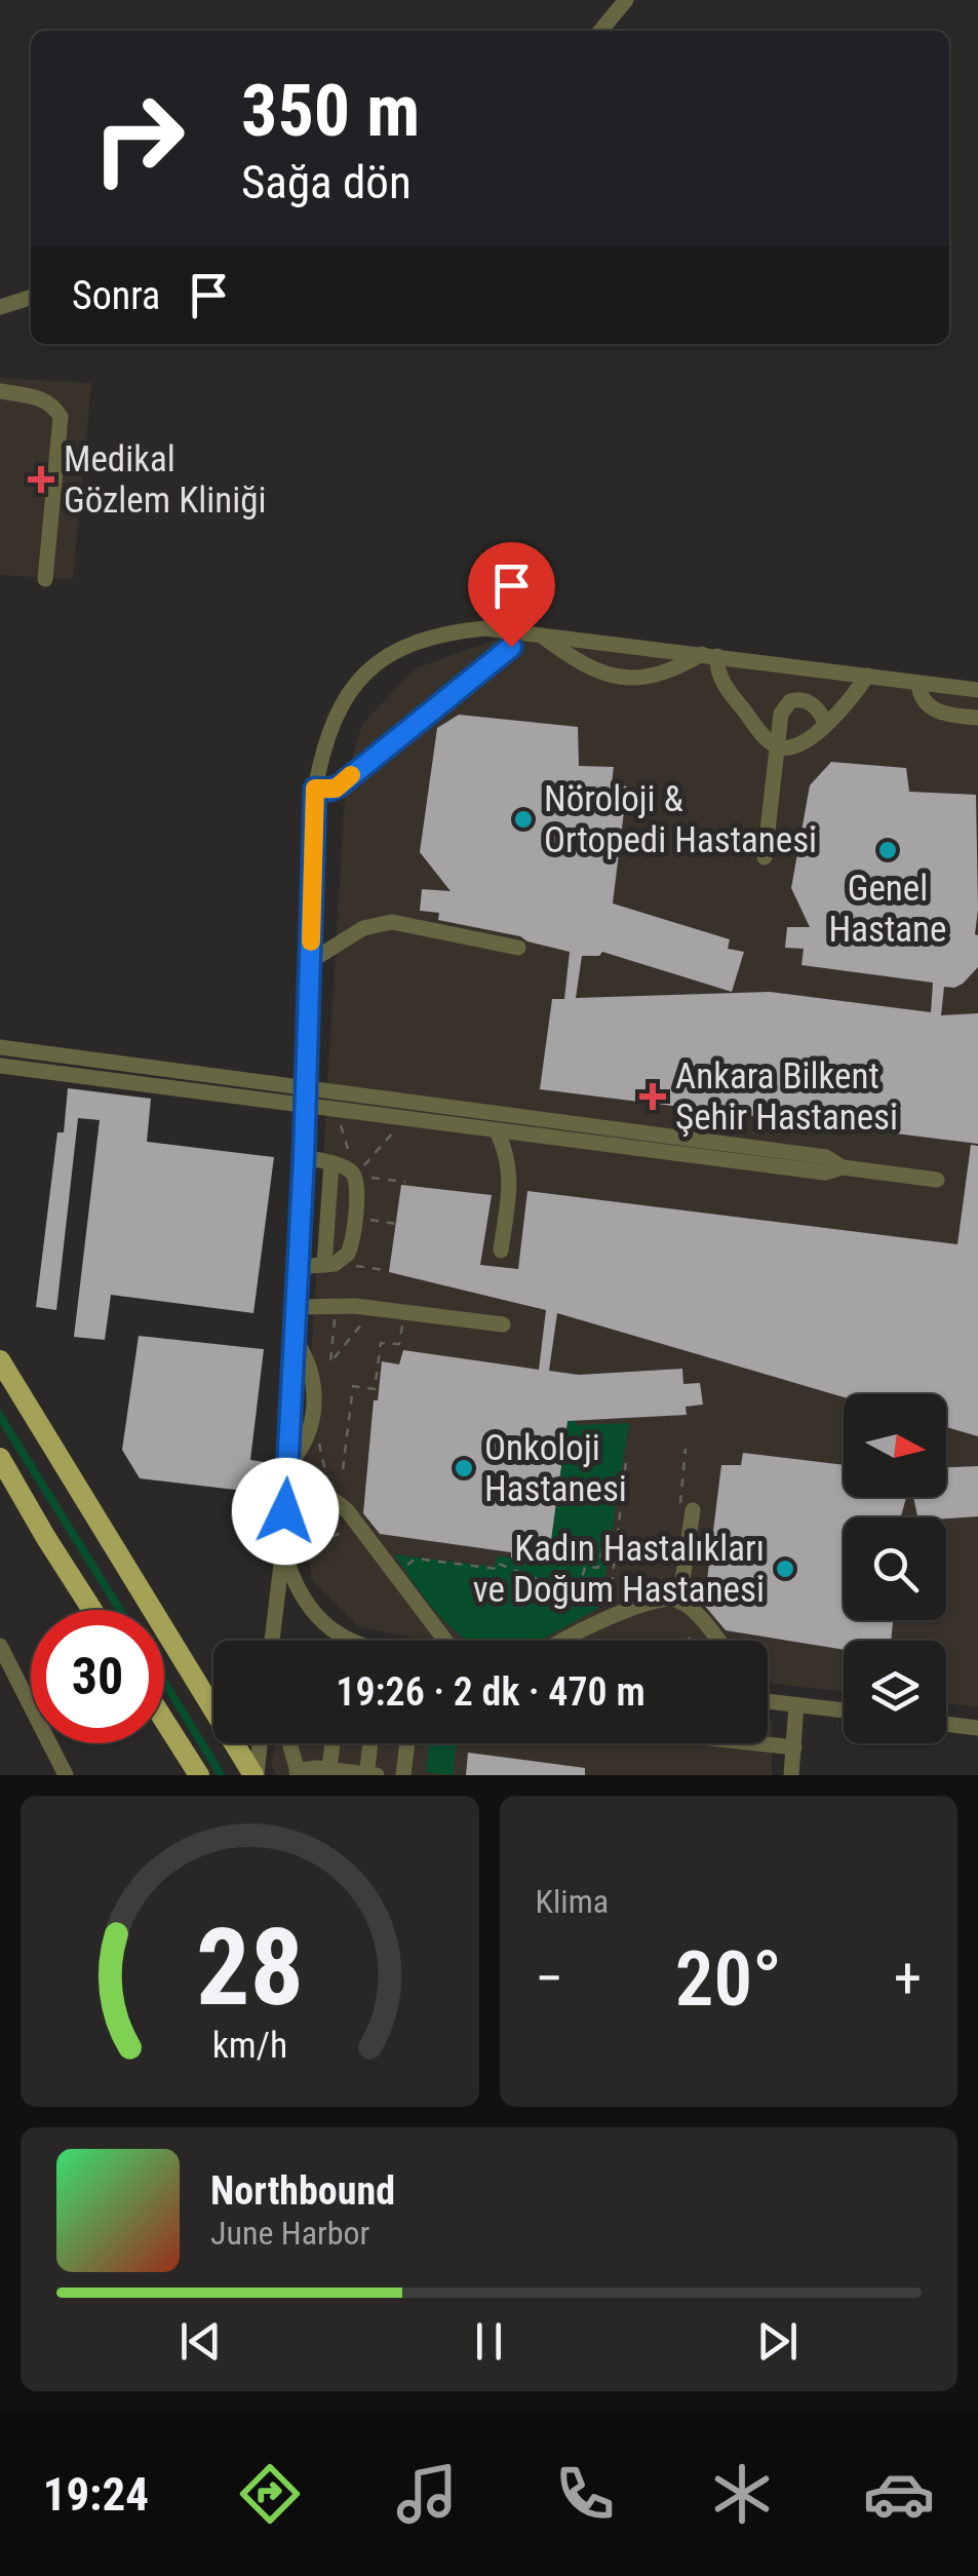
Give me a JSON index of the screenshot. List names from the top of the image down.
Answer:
{
  "places": {
    "health": ["Medikal Gözlem Kliniği", "Ankara Bilkent Şehir Hastanesi"],
    "other": [
      "Nöroloji & Ortopedi Hastanesi",
      "Genel Hastane",
      "Onkoloji Hastanesi",
      "Kadın Hastalıkları ve Doğum Hastanesi"
    ]
  },
  "north": "right",
  "page": {
    "turn": ["350 m", "Sağa dön"],
    "then": "Sonra",
    "limit": "30",
    "trip": "19:26 · 2 dk · 470 m",
    "tile": "Klima",
    "heat": ["−", "20°", "+"],
    "song": ["Northbound", "June Harbor"],
    "tabs": "19:24",
    "gauge": ["28", "km/h"]
  }
}
